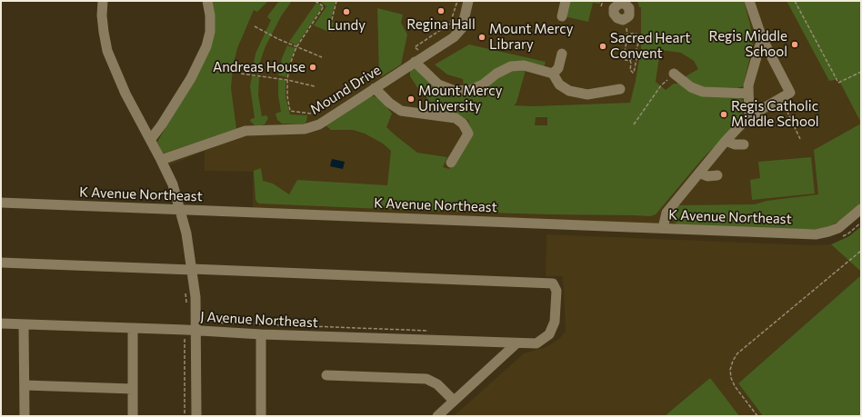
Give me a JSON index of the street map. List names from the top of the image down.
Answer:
{
  "streets": {
    "street": ["Mound Drive", "K Avenue Northeast", "J Avenue Northeast"]
  },
  "places": [
    "Regina Hall",
    "Lundy",
    "Mount Mercy Library",
    "Regis Middle School",
    "Sacred Heart Convent",
    "Andreas House",
    "Mount Mercy University",
    "Regis Catholic Middle School"
  ]
}
